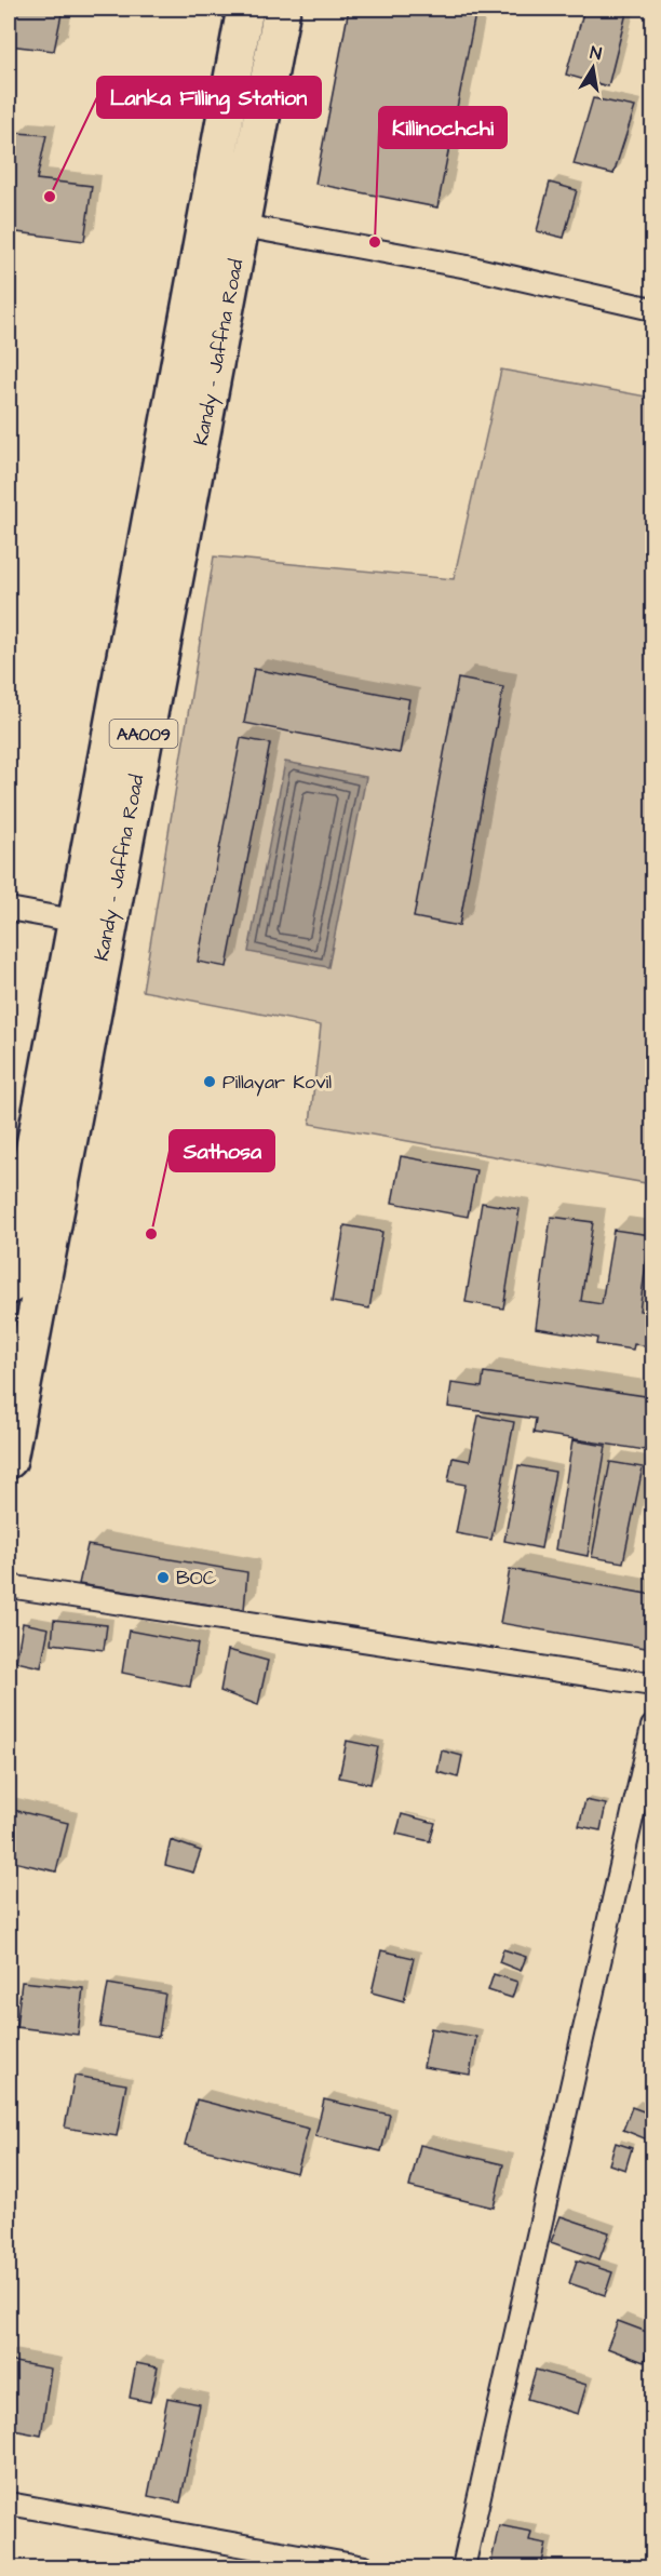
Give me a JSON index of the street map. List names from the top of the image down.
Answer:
{
  "streets": {
    "highway": ["Kandy - Jaffna Road", "AA009"]
  },
  "places": [
    "Lanka Filling Station",
    "Killinochchi",
    "Pillayar Kovil",
    "Sathosa",
    "BOC"
  ],
  "north": "top"
}
